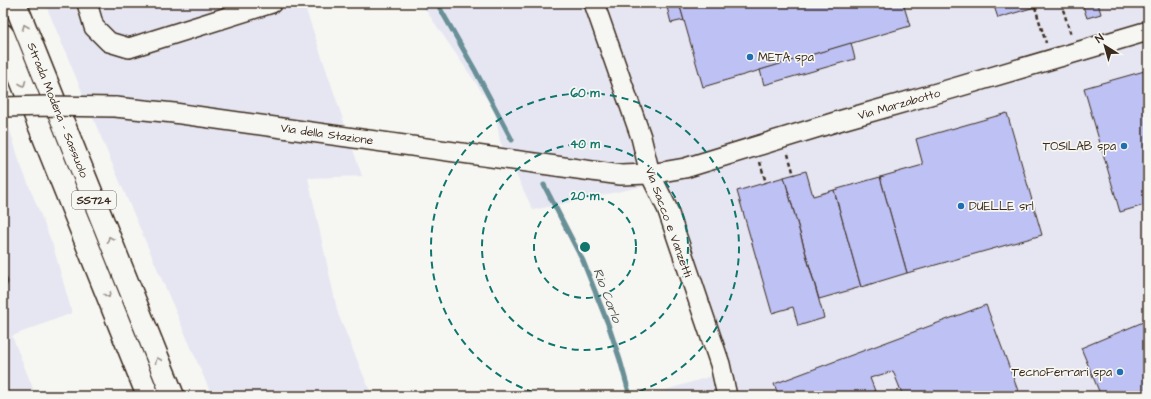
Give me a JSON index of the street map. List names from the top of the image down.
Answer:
{
  "streets": {
    "highway": ["Strada Modena - Sassuolo", "SS724"],
    "street": ["Via Marzabotto", "Via della Stazione", "Via Sacco e Vanzetti"]
  },
  "crossings": [
    ["Via Marzabotto", "Via della Stazione"],
    ["Via Marzabotto", "Via Sacco e Vanzetti"],
    ["Via della Stazione", "Via Sacco e Vanzetti"]
  ],
  "water": ["Rio Corlo"],
  "places": [
    "META spa",
    "TOSILAB spa",
    "DUELLE srl",
    "TecnoFerrari spa"
  ],
  "north": "top left",
  "rings": ["60 m", "40 m", "20 m"]
}
